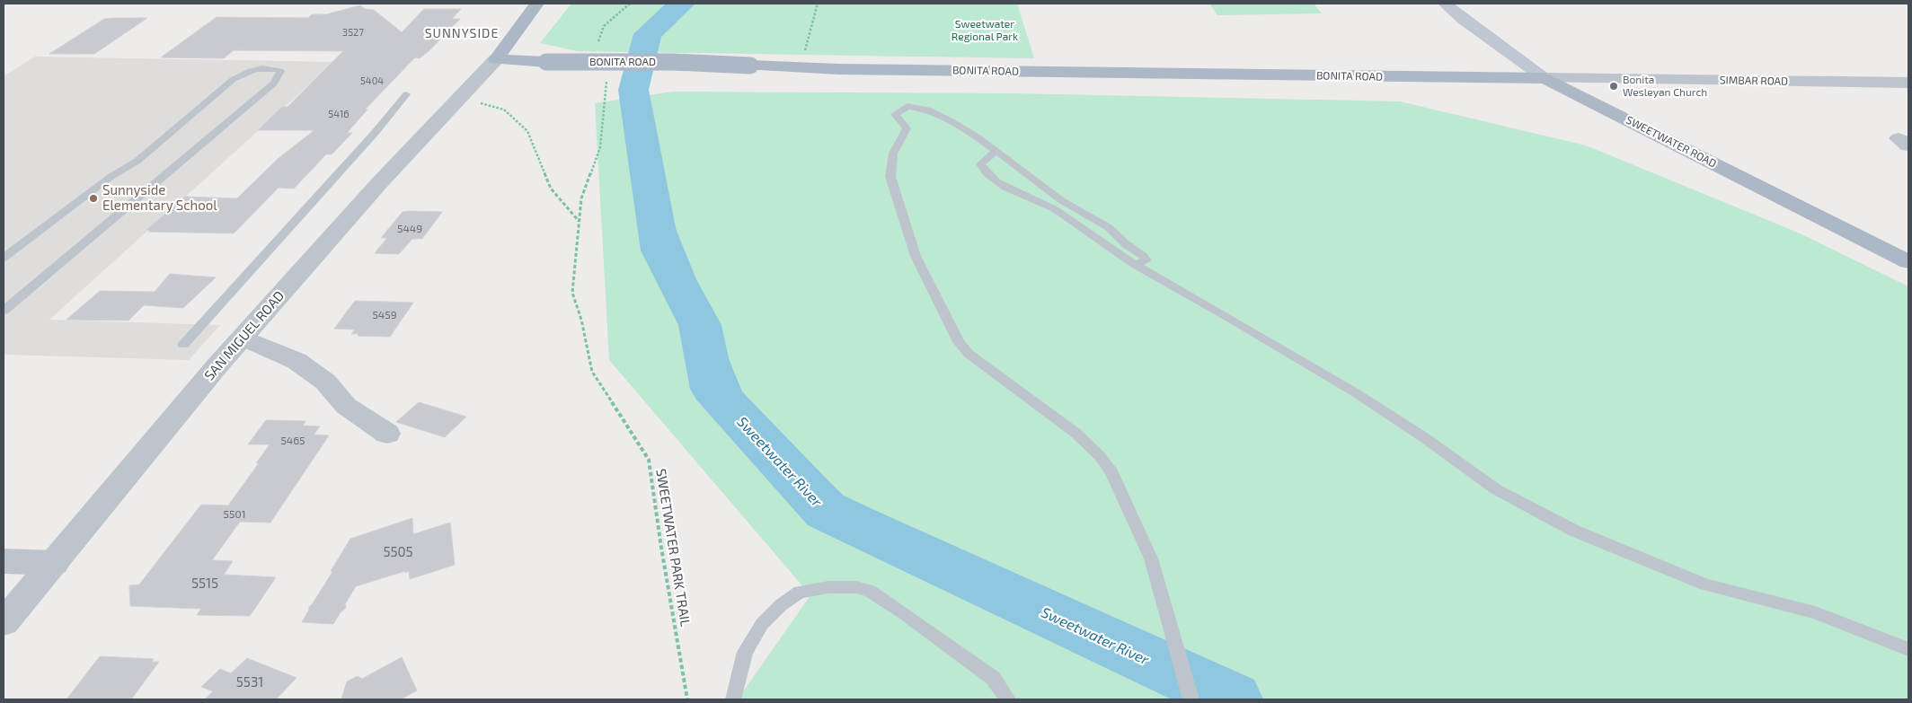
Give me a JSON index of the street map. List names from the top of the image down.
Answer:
{
  "streets": {
    "main road": ["BONITA ROAD", "SWEETWATER ROAD"],
    "street": ["SIMBAR ROAD", "SAN MIGUEL ROAD"],
    "path": ["SWEETWATER PARK TRAIL"]
  },
  "crossings": [
    ["BONITA ROAD", "SIMBAR ROAD"],
    ["BONITA ROAD", "SWEETWATER ROAD"],
    ["BONITA ROAD", "SAN MIGUEL ROAD"],
    ["SIMBAR ROAD", "SWEETWATER ROAD"]
  ],
  "districts": ["SUNNYSIDE"],
  "water": ["Sweetwater River"],
  "parks": ["Sweetwater Regional Park"],
  "places": ["Bonita Wesleyan Church", "Sunnyside Elementary School"],
  "house_numbers": [
    "3527",
    "5404",
    "5416",
    "5449",
    "5459",
    "5465",
    "5501",
    "5505",
    "5515",
    "5531"
  ]
}
